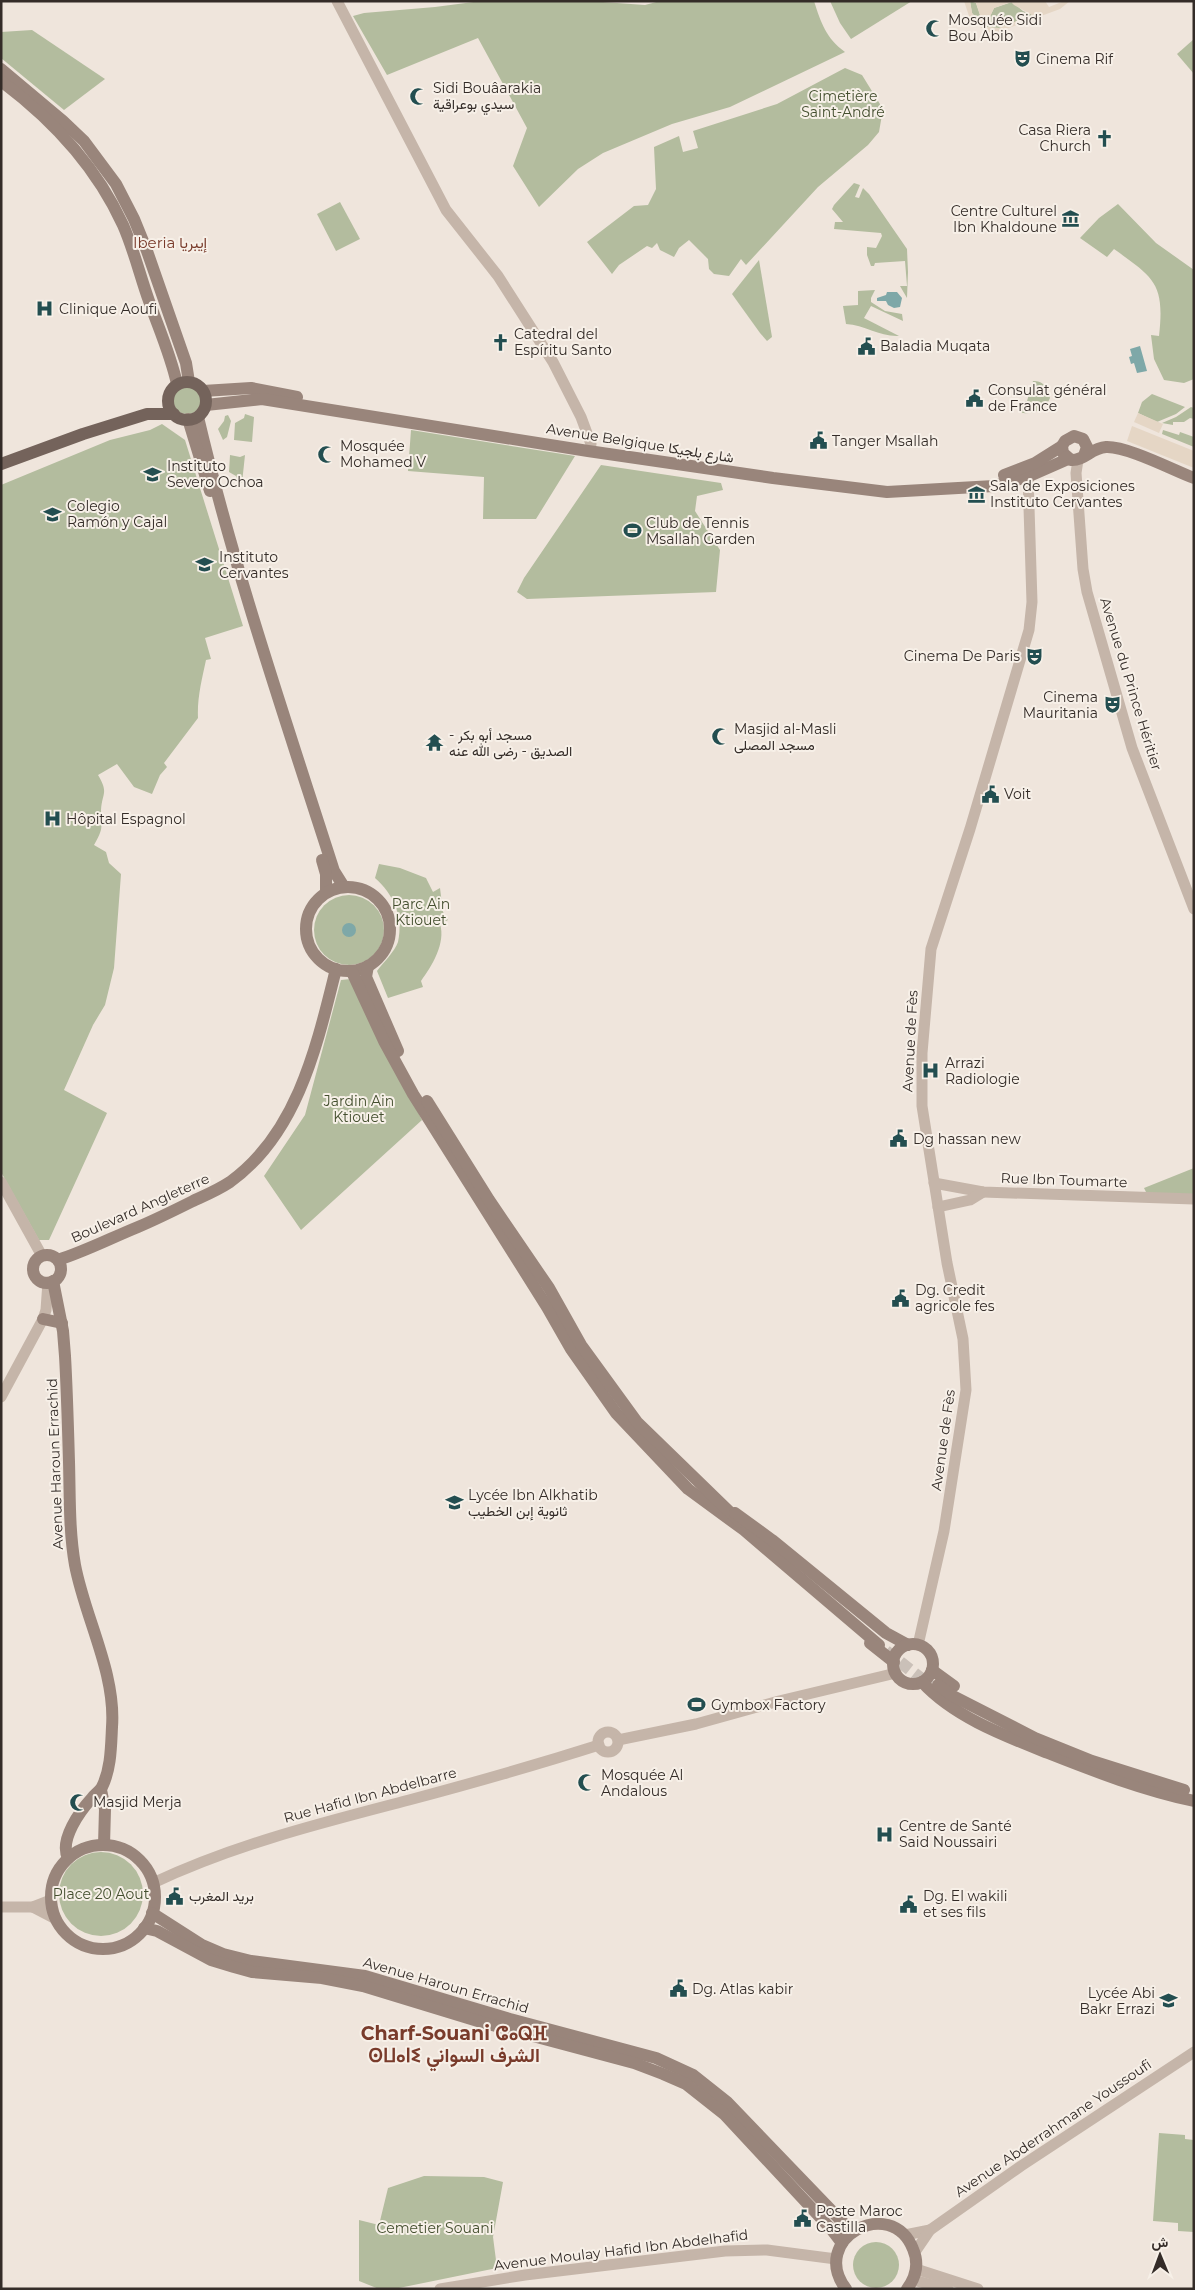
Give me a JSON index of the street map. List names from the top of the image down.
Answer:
{
  "streets": {
    "main road": ["Avenue Belgique شارع بلجيكا", "Boulevard Angleterre", "Avenue Haroun Errachid"],
    "street": [
      "Avenue du Prince Héritier",
      "Avenue de Fès",
      "Rue Ibn Toumarte",
      "Rue Hafid Ibn Abdelbarre",
      "Avenue Abderrahmane Youssoufi",
      "Avenue Moulay Hafid Ibn Abdelhafid"
    ]
  },
  "crossings": [
    ["Avenue Belgique شارع بلجيكا", "Avenue du Prince Héritier"],
    ["Avenue Belgique شارع بلجيكا", "Avenue de Fès"],
    ["Avenue de Fès", "Rue Ibn Toumarte"],
    ["Avenue de Fès", "Rue Hafid Ibn Abdelbarre"],
    ["Boulevard Angleterre", "Avenue Haroun Errachid"],
    ["Avenue Haroun Errachid", "Rue Hafid Ibn Abdelbarre"]
  ],
  "districts": ["Iberia إيبريا", "Charf-Souani ⵛⴰⵕⴼ ⵙⵡⴰⵏⵉ الشرف السواني"],
  "parks": [
    "Cimetière Saint-André",
    "Parc Ain Ktiouet",
    "Jardin Ain Ktiouet",
    "Place 20 Aout",
    "Cemetier Souani"
  ],
  "places": {
    "mosque": [
      "Mosquée Sidi Bou Abib",
      "Sidi Bouâarakia سيدي بوعراقية",
      "Mosquée Mohamed V",
      "Masjid al-Masli مسجد المصلى",
      "Mosquée Al Andalous",
      "Masjid Merja"
    ],
    "theatre": ["Cinema Rif", "Cinema De Paris", "Cinema Mauritania"],
    "church": ["Casa Riera Church", "Catedral del Espíritu Santo"],
    "museum": ["Centre Culturel Ibn Khaldoune", "Sala de Exposiciones Instituto Cervantes"],
    "hospital": [
      "Clinique Aoufi",
      "Hôpital Espagnol",
      "Arrazi Radiologie",
      "Centre de Santé Said Noussairi"
    ],
    "public building": [
      "Baladia Muqata",
      "Consulat général de France",
      "Tanger Msallah",
      "Voit",
      "Dg hassan new",
      "Dg. Credit agricole fes",
      "بريد المغرب",
      "Dg. El wakili et ses fils",
      "Dg. Atlas kabir",
      "Poste Maroc Castilla"
    ],
    "school or university": [
      "Instituto Severo Ochoa",
      "Colegio Ramón y Cajal",
      "Instituto Cervantes",
      "Lycée Ibn Alkhatib ثانوية إبن الخطيب",
      "Lycée Abi Bakr Errazi"
    ],
    "sports": ["Club de Tennis Msallah Garden", "Gymbox Factory"],
    "temple": ["- مسجد أبو بكر الصديق - رضى الله عنه"]
  },
  "north": "top"
}
